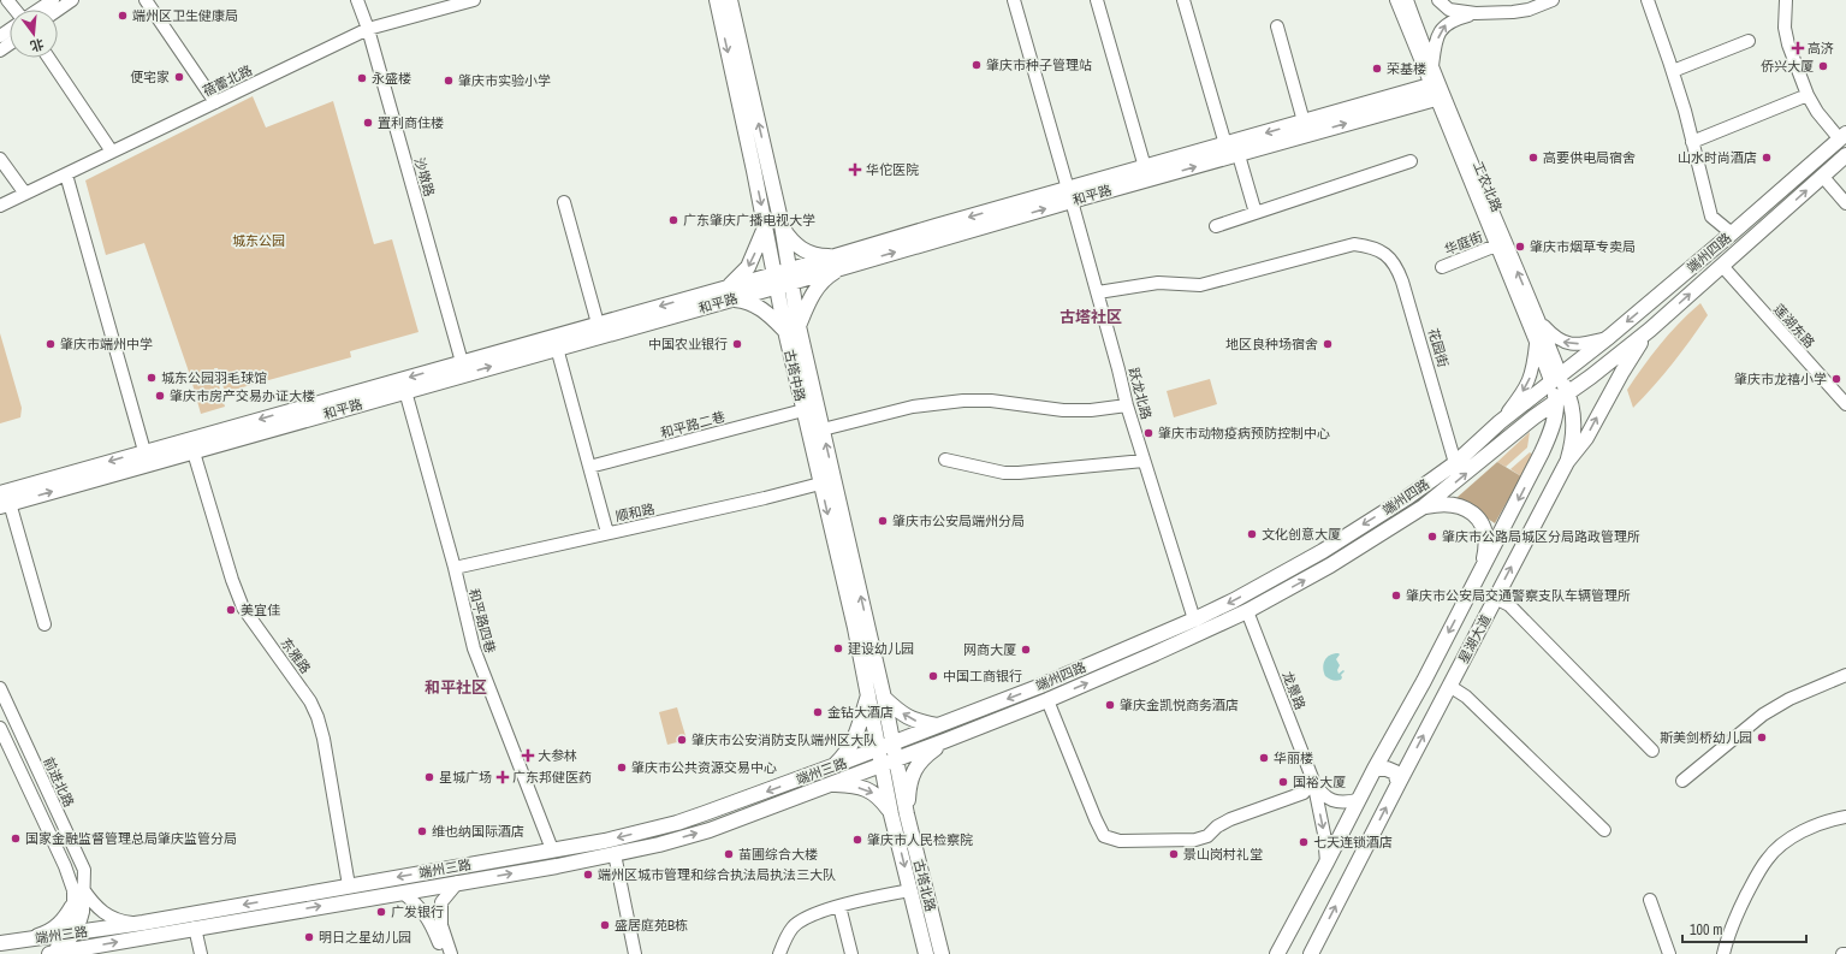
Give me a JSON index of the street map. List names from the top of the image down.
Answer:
{
  "streets": {
    "main road": [
      "和平路",
      "端州四路",
      "古塔中路",
      "星湖大道",
      "端州三路",
      "古塔北路"
    ],
    "street": [
      "蓓蕾北路",
      "沙墩路",
      "工农北路",
      "华庭街",
      "莲湖东路",
      "花园街",
      "跃龙北路",
      "和平路二巷",
      "顺和路",
      "和平路四巷",
      "东雅路",
      "龙景路",
      "前进北路"
    ]
  },
  "crossings": [
    ["蓓蕾北路", "沙墩路"],
    ["沙墩路", "和平路"],
    ["工农北路", "和平路"],
    ["工农北路", "华庭街"],
    ["工农北路", "端州四路"],
    ["工农北路", "星湖大道"],
    ["和平路", "古塔中路"],
    ["和平路", "跃龙北路"],
    ["和平路", "和平路四巷"],
    ["和平路", "东雅路"],
    ["端州四路", "莲湖东路"],
    ["端州四路", "花园街"],
    ["端州四路", "古塔中路"],
    ["端州四路", "跃龙北路"],
    ["端州四路", "星湖大道"],
    ["端州四路", "龙景路"],
    ["端州四路", "端州三路"],
    ["端州四路", "古塔北路"],
    ["花园街", "跃龙北路"],
    ["古塔中路", "和平路二巷"],
    ["古塔中路", "顺和路"],
    ["古塔中路", "端州三路"],
    ["古塔中路", "古塔北路"],
    ["顺和路", "和平路四巷"],
    ["和平路四巷", "端州三路"],
    ["东雅路", "端州三路"],
    ["端州三路", "前进北路"],
    ["端州三路", "古塔北路"]
  ],
  "districts": ["古塔社区", "和平社区"],
  "parks": ["城东公园"],
  "places": {
    "other": [
      "端州区卫生健康局",
      "肇庆市种子管理站",
      "侨兴大厦",
      "荣基楼",
      "便宅家",
      "永盛楼",
      "肇庆市实验小学",
      "置利商住楼",
      "高要供电局宿舍",
      "山水时尚酒店",
      "广东肇庆广播电视大学",
      "肇庆市烟草专卖局",
      "肇庆市端州中学",
      "中国农业银行",
      "地区良种场宿舍",
      "城东公园羽毛球馆",
      "肇庆市龙禧小学",
      "肇庆市房产交易办证大楼",
      "肇庆市动物疫病预防控制中心",
      "肇庆市公安局端州分局",
      "文化创意大厦",
      "肇庆市公路局城区分局路政管理所",
      "肇庆市公安局交通警察支队车辆管理所",
      "美宜佳",
      "建设幼儿园",
      "网商大厦",
      "中国工商银行",
      "肇庆金凯悦商务酒店",
      "金钻大酒店",
      "斯美剑桥幼儿园",
      "肇庆市公安消防支队端州区大队",
      "华丽楼",
      "肇庆市公共资源交易中心",
      "星城广场",
      "国裕大厦",
      "维也纳国际酒店",
      "国家金融监督管理总局肇庆监管分局",
      "肇庆市人民检察院",
      "七天连锁酒店",
      "苗圃综合大楼",
      "景山岗村礼堂",
      "端州区城市管理和综合执法局执法三大队",
      "广发银行",
      "盛居庭苑B栋",
      "明日之星幼儿园"
    ],
    "health": [
      "高济",
      "华佗医院",
      "大参林",
      "广东邦健医药"
    ]
  },
  "scale_bar": "100 m",
  "north": "bottom"
}
